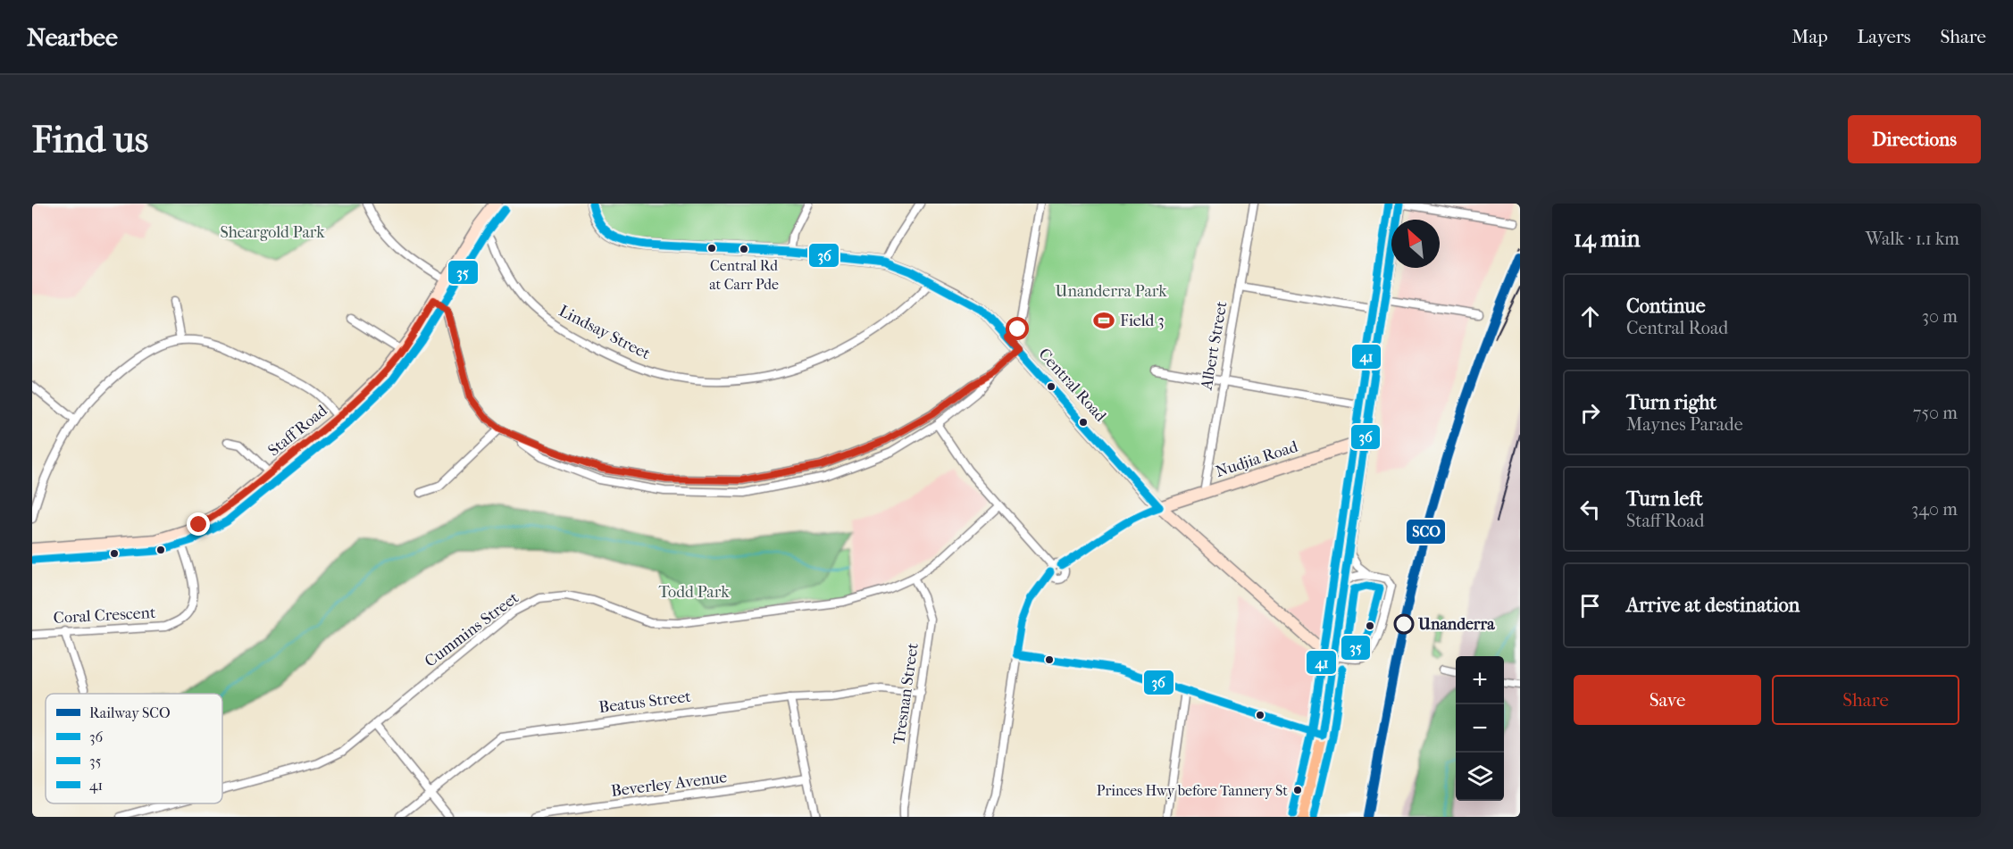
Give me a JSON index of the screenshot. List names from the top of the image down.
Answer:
{
  "streets": {
    "main road": ["Central Road", "Staff Road", "Nudjia Road"],
    "street": [
      "Lindsay Street",
      "Albert Street",
      "Coral Crescent",
      "Cummins Street",
      "Tresnan Street",
      "Beatus Street",
      "Beverley Avenue"
    ]
  },
  "crossings": [
    ["Lindsay Street", "Central Road"],
    ["Lindsay Street", "Staff Road"],
    ["Albert Street", "Nudjia Road"],
    ["Central Road", "Nudjia Road"],
    ["Staff Road", "Coral Crescent"],
    ["Cummins Street", "Tresnan Street"],
    ["Tresnan Street", "Beatus Street"]
  ],
  "parks": ["Sheargold Park", "Unanderra Park", "Todd Park"],
  "places": {
    "other": ["Central Rd at Carr Pde", "Unanderra", "Princes Hwy before Tannery St"],
    "sports": ["Field 3"]
  },
  "lines": [
    "transit line 36",
    "transit line 41",
    "transit line 35",
    "rail line SCO"
  ],
  "legend": [
    "Railway SCO",
    "36",
    "35",
    "41"
  ],
  "north": "top left",
  "page": {
    "header": "Nearbee",
    "nav": ["Map", "Layers", "Share"],
    "buttons": [
      "Directions",
      ["Save", "Share"]
    ],
    "title": "Find us",
    "heading": ["14 min", "Walk · 1.1 km"],
    "list": [
      ["Continue", "Central Road", "30 m"],
      ["Turn right", "Maynes Parade", "750 m"],
      ["Turn left", "Staff Road", "340 m"],
      "Arrive at destination"
    ],
    "map_buttons": ["+", "−"]
  }
}
